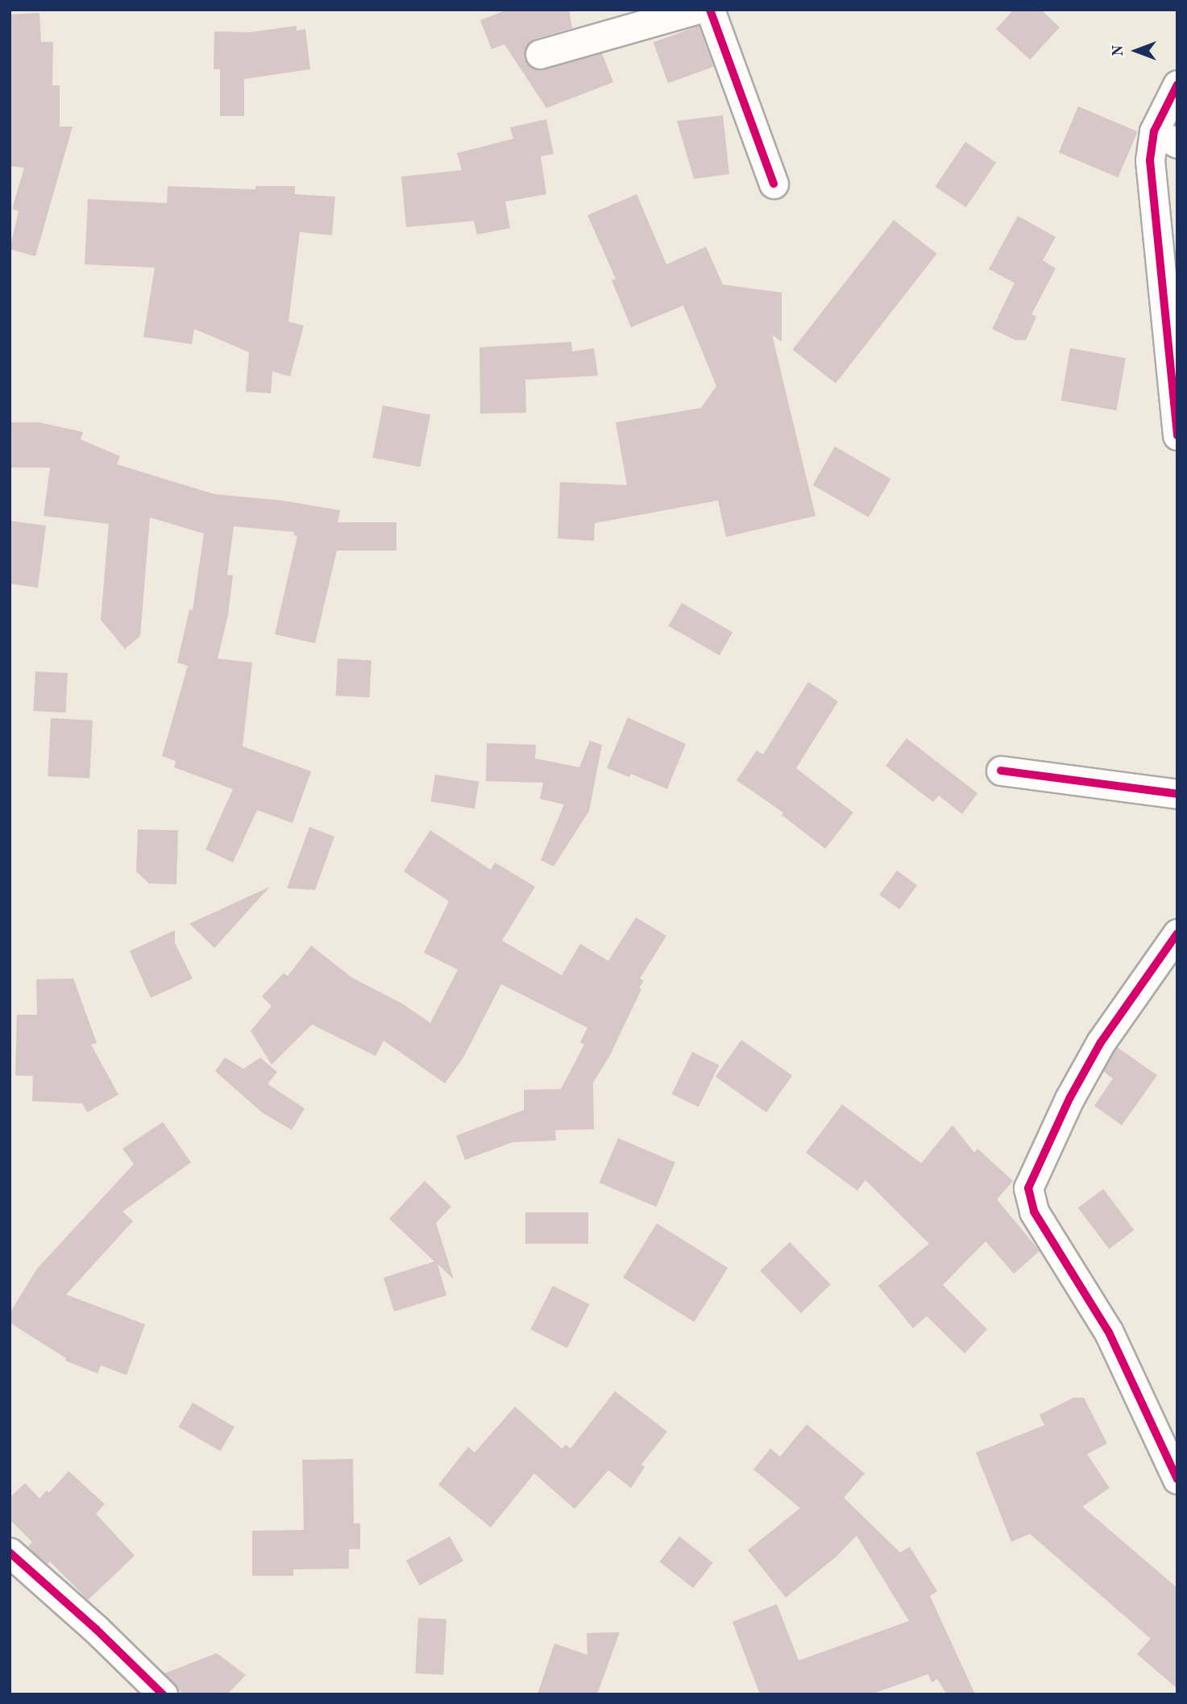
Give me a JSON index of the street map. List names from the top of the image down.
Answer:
{
  "north": "left"
}
